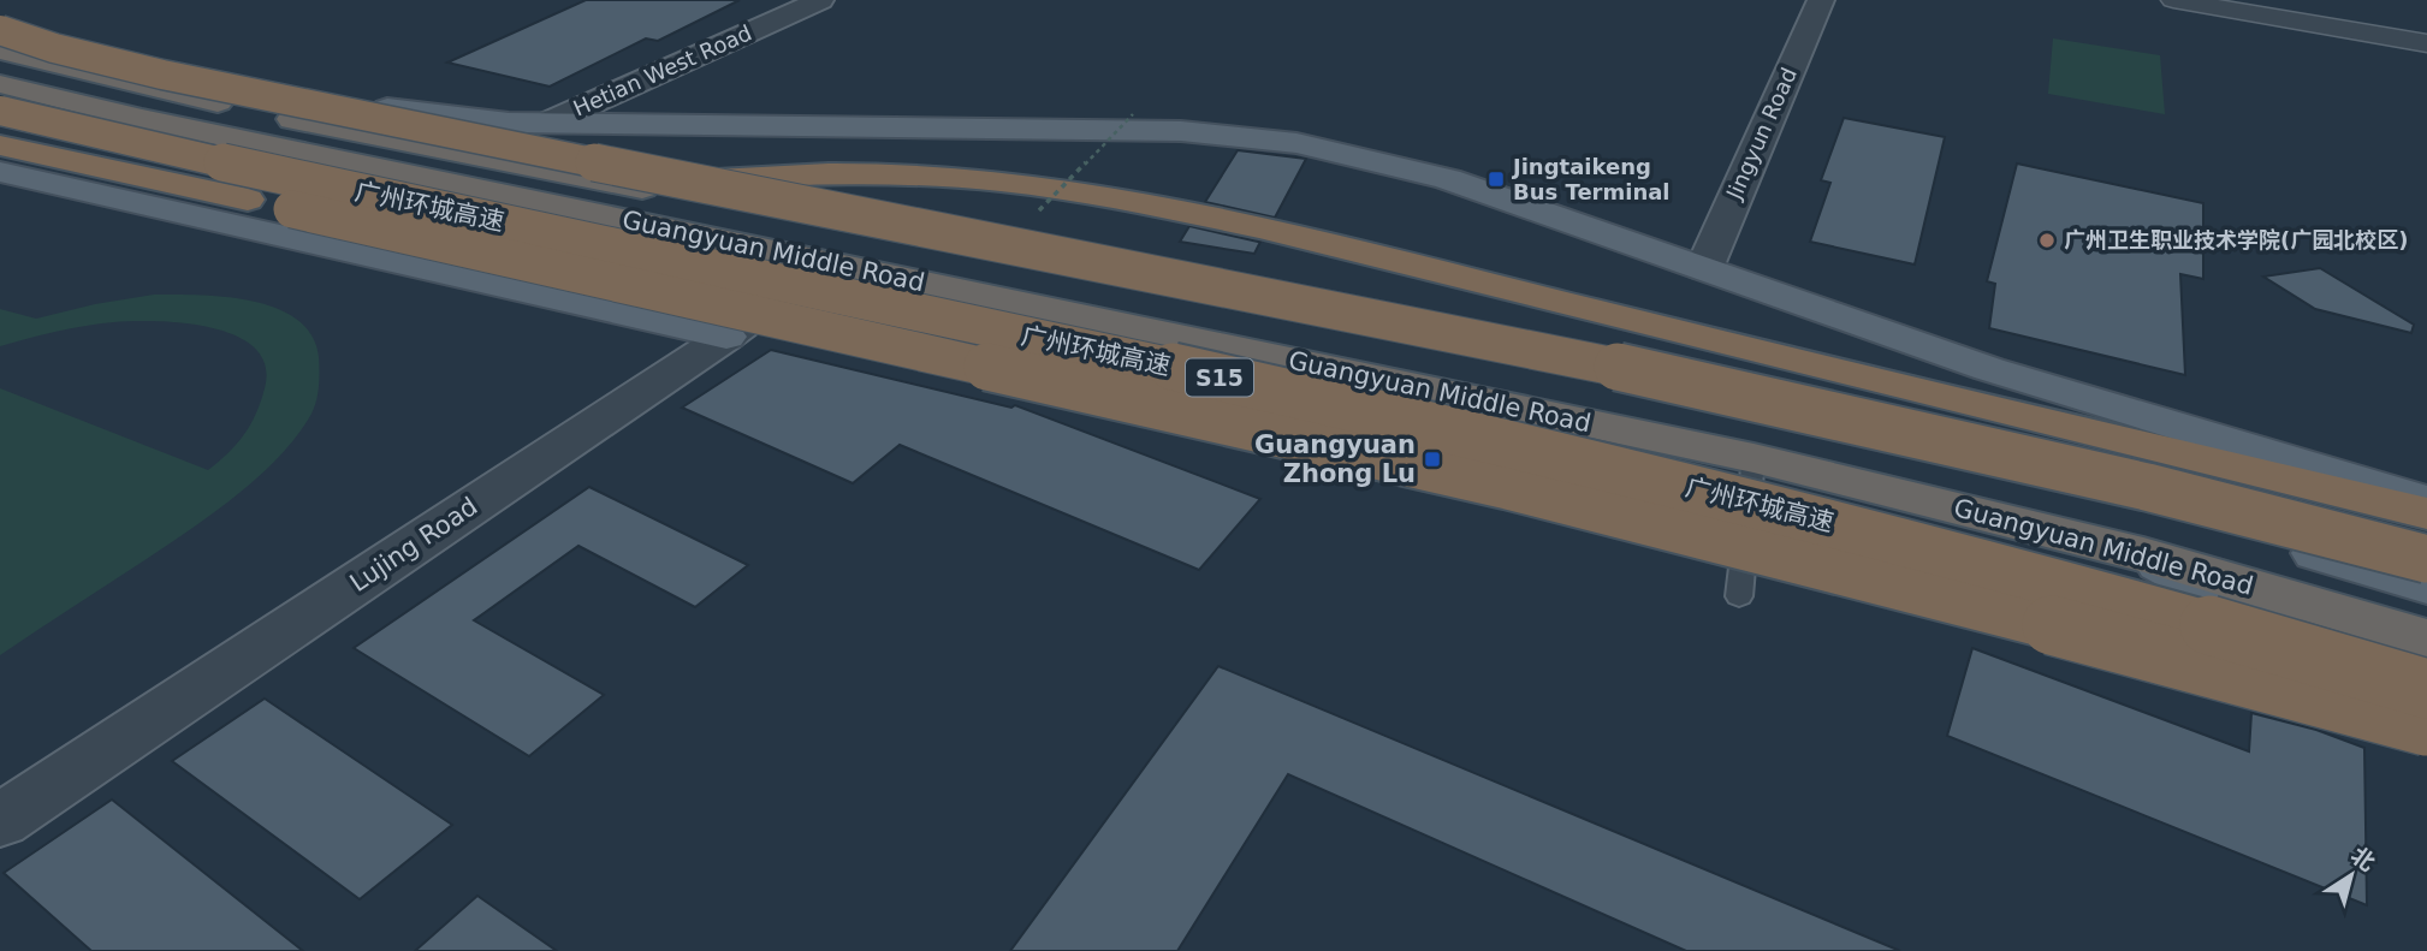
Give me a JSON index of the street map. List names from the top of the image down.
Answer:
{
  "streets": {
    "highway": ["广州环城高速", "Guangyuan Middle Road", "S15"],
    "street": ["Hetian West Road", "Jingyun Road", "Lujing Road"]
  },
  "crossings": [
    ["广州环城高速", "Guangyuan Middle Road"],
    ["Guangyuan Middle Road", "Lujing Road"]
  ],
  "places": {
    "transit": ["Jingtaikeng Bus Terminal", "Guangyuan Zhong Lu"],
    "other": ["广州卫生职业技术学院(广园北校区)"]
  },
  "north": "top right"
}
